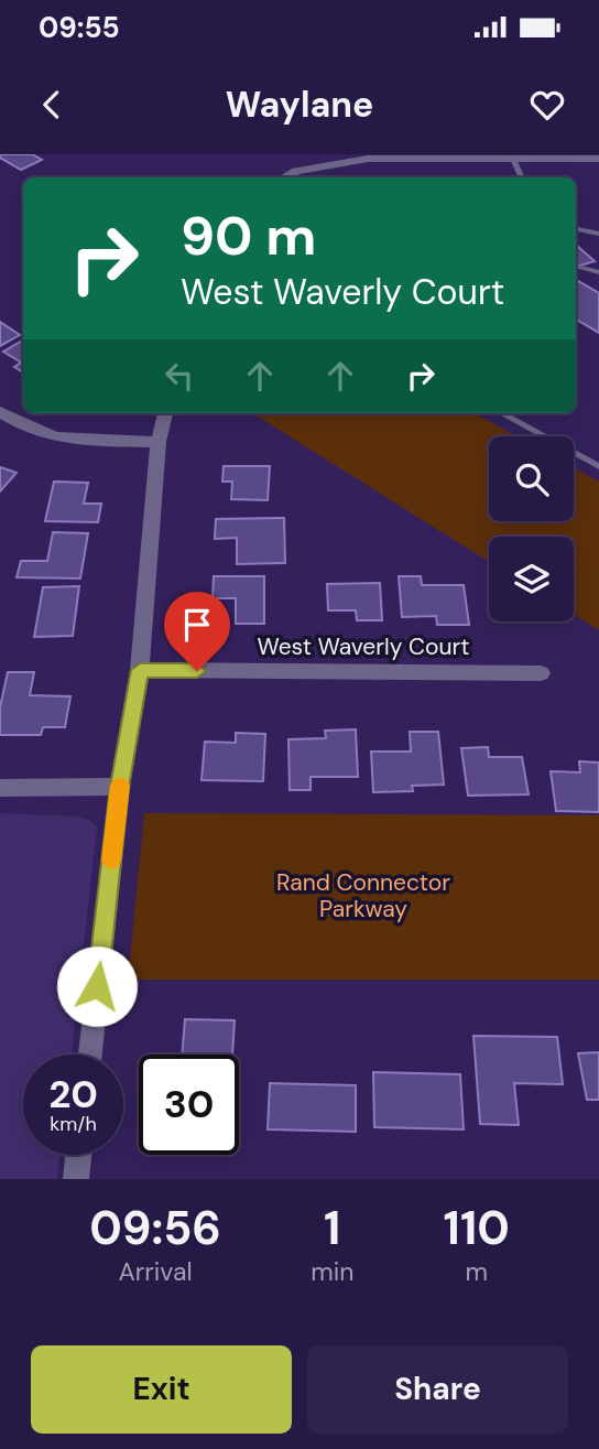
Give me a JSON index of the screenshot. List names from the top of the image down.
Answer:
{
  "streets": {
    "street": ["West Waverly Court"]
  },
  "parks": ["Rand Connector Parkway"],
  "page": {
    "status": "09:55",
    "header": "Waylane",
    "turn": ["90 m", "West Waverly Court"],
    "speed": "20 km/h",
    "limit": "30",
    "eta": [
      "09:56",
      "Arrival",
      "1",
      "min",
      "110",
      "m"
    ],
    "buttons": ["Exit", "Share"]
  }
}
